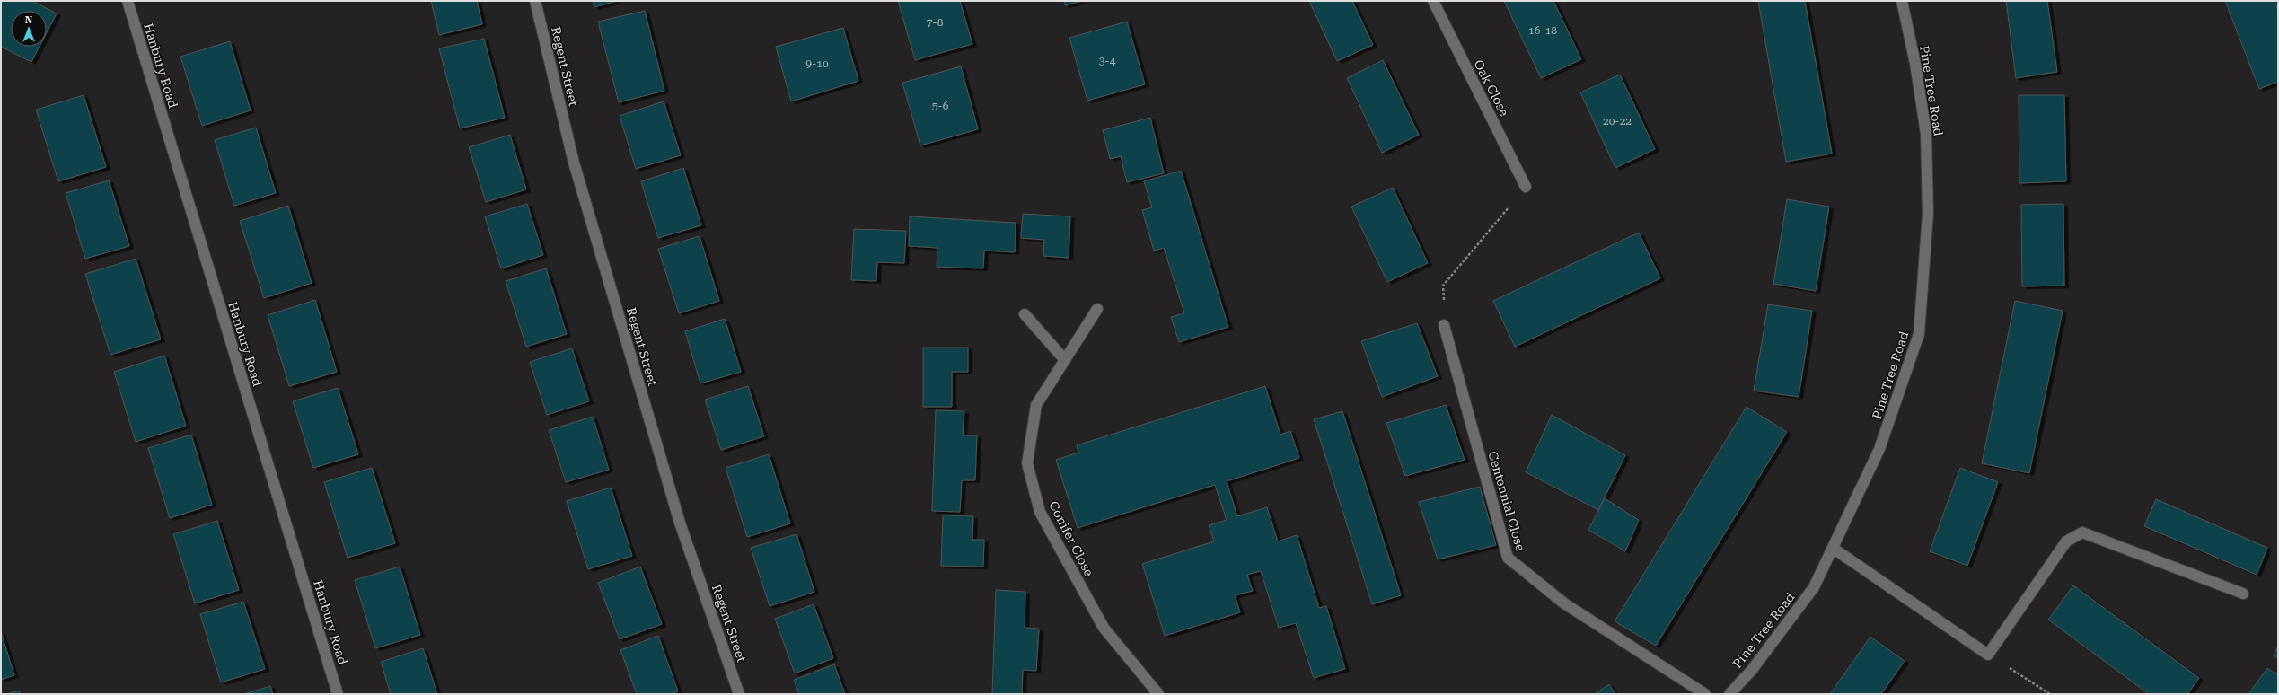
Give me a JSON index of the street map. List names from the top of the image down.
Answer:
{
  "streets": {
    "street": [
      "Hanbury Road",
      "Regent Street",
      "Oak Close",
      "Pine Tree Road",
      "Centennial Close",
      "Conifer Close"
    ]
  },
  "house_numbers": [
    "7-8",
    "16-18",
    "3-4",
    "9-10",
    "5-6",
    "20-22"
  ],
  "north": "top"
}
